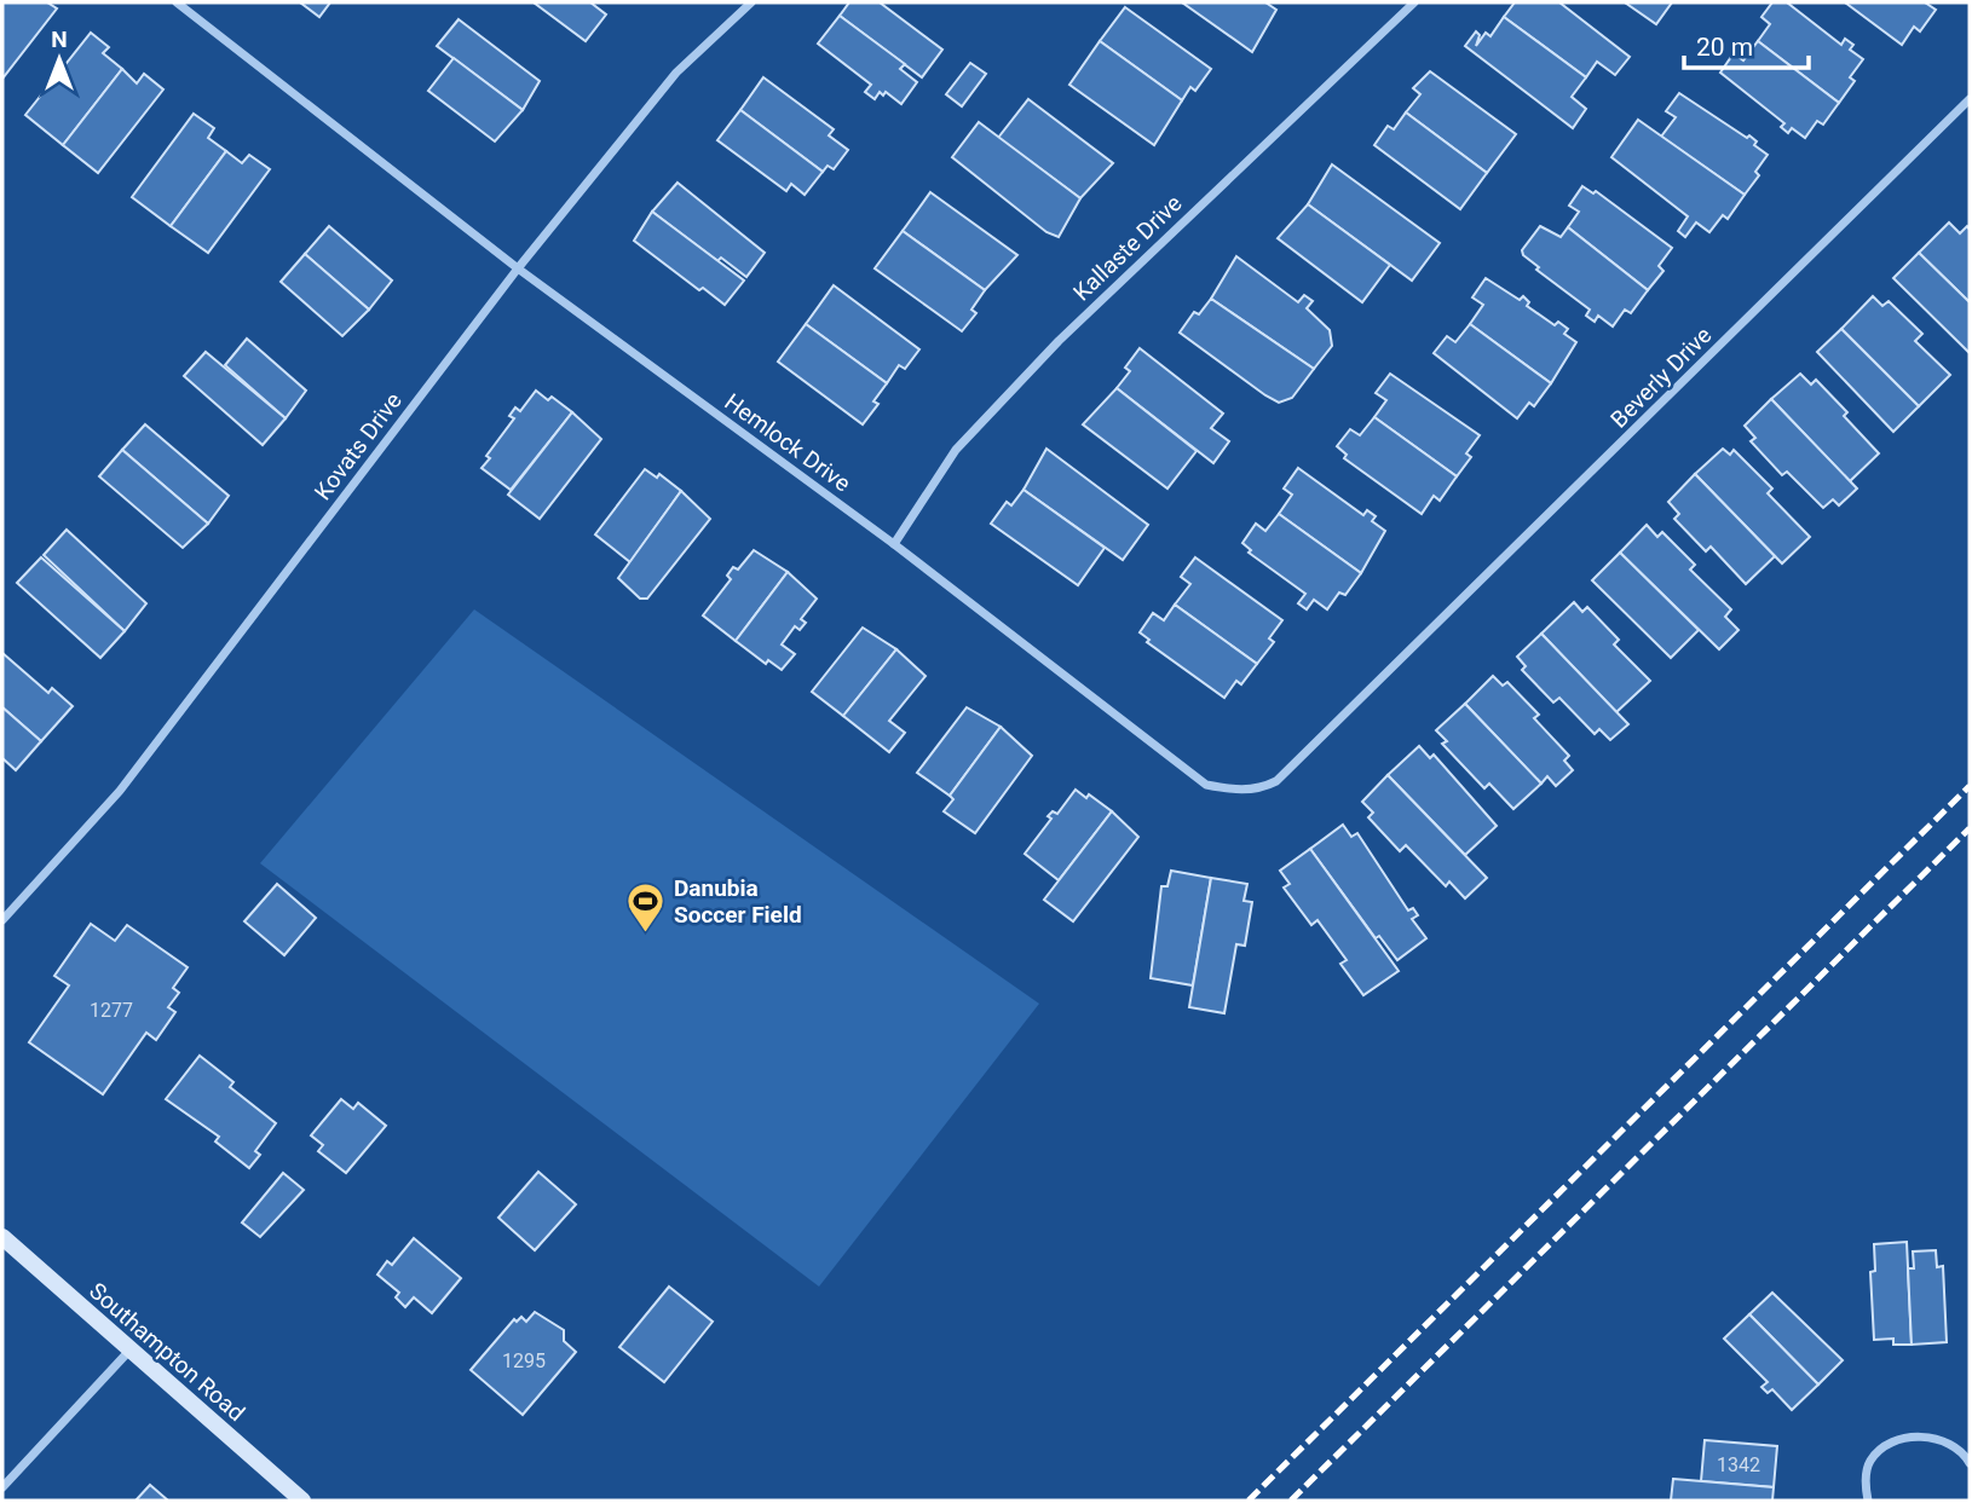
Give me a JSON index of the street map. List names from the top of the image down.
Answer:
{
  "streets": {
    "street": [
      "Kallaste Drive",
      "Beverly Drive",
      "Hemlock Drive",
      "Kovats Drive",
      "Southampton Road"
    ]
  },
  "crossings": [
    ["Kallaste Drive", "Hemlock Drive"],
    ["Beverly Drive", "Hemlock Drive"],
    ["Hemlock Drive", "Kovats Drive"]
  ],
  "places": {
    "sports": ["Danubia Soccer Field"]
  },
  "house_numbers": ["1277", "1295", "1342"],
  "scale_bar": "20 m",
  "north": "top"
}
